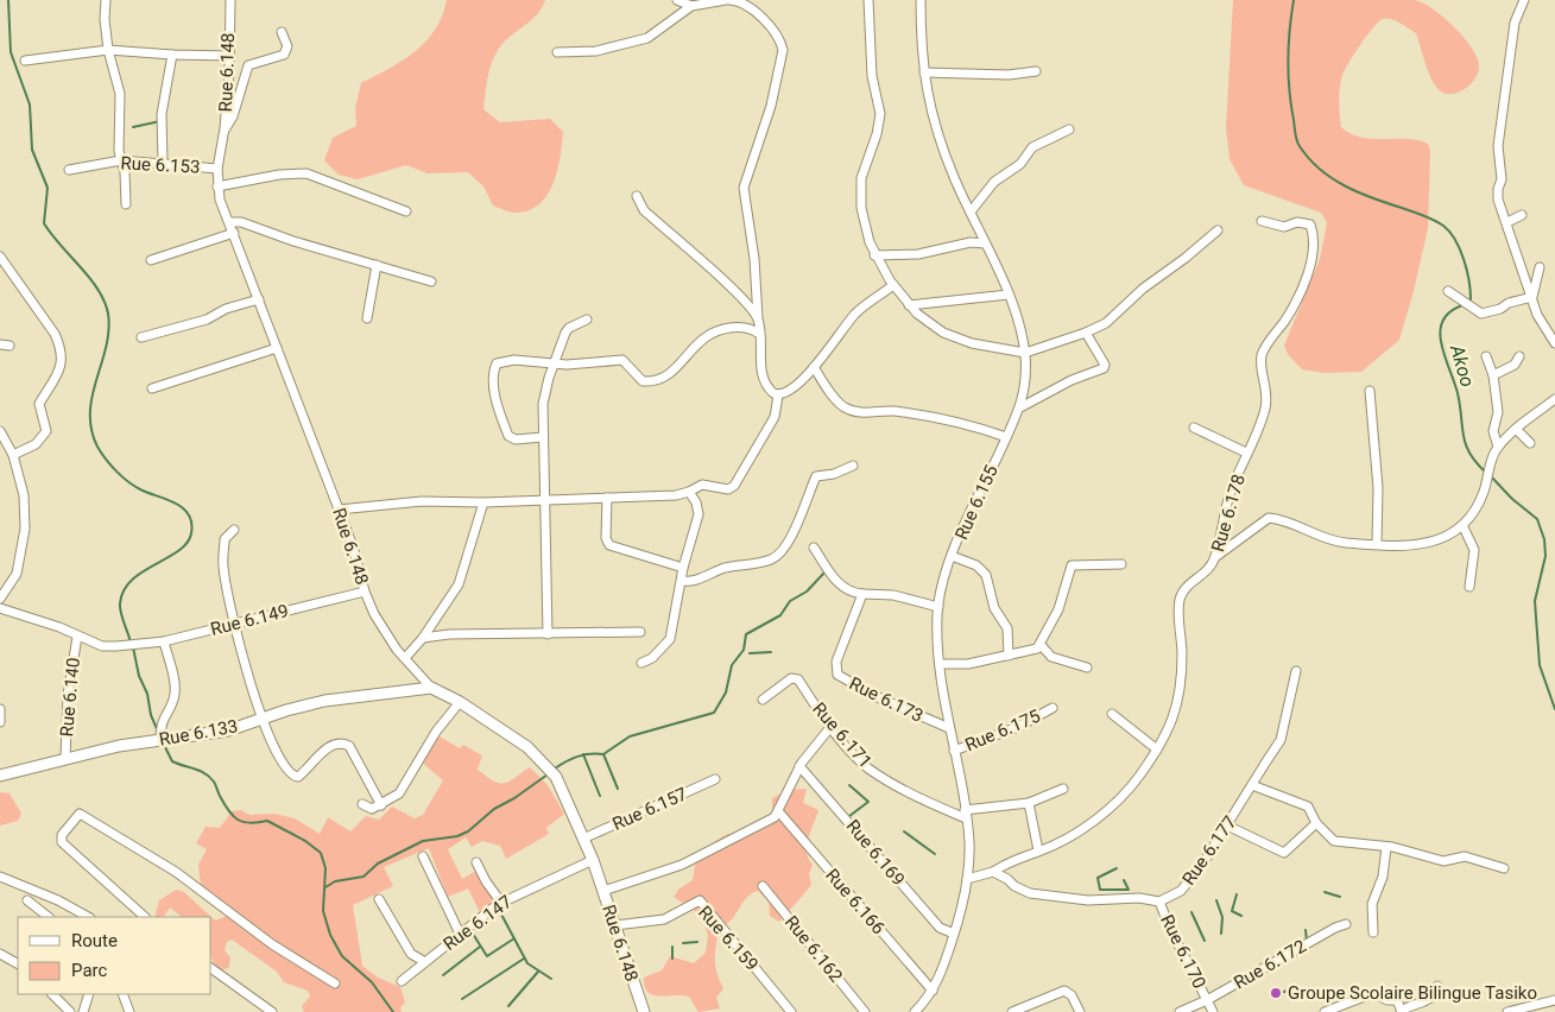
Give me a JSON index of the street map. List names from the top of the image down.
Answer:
{
  "streets": {
    "street": [
      "Rue 6.148",
      "Rue 6.153",
      "Rue 6.155",
      "Rue 6.178",
      "Rue 6.149",
      "Rue 6.140",
      "Rue 6.173",
      "Rue 6.175",
      "Rue 6.133",
      "Rue 6.171",
      "Rue 6.157",
      "Rue 6.177",
      "Rue 6.169",
      "Rue 6.166",
      "Rue 6.147",
      "Rue 6.159",
      "Rue 6.162",
      "Rue 6.170",
      "Rue 6.172"
    ]
  },
  "crossings": [
    ["Rue 6.148", "Rue 6.153"],
    ["Rue 6.148", "Rue 6.149"],
    ["Rue 6.148", "Rue 6.133"],
    ["Rue 6.148", "Rue 6.157"],
    ["Rue 6.148", "Rue 6.147"],
    ["Rue 6.148", "Rue 6.159"],
    ["Rue 6.155", "Rue 6.173"],
    ["Rue 6.155", "Rue 6.175"],
    ["Rue 6.155", "Rue 6.171"],
    ["Rue 6.155", "Rue 6.169"],
    ["Rue 6.155", "Rue 6.166"],
    ["Rue 6.149", "Rue 6.140"],
    ["Rue 6.140", "Rue 6.133"],
    ["Rue 6.177", "Rue 6.170"],
    ["Rue 6.170", "Rue 6.172"]
  ],
  "water": ["Akoo"],
  "places": ["Groupe Scolaire Bilingue Tasiko"],
  "legend": ["Route", "Parc"]
}
